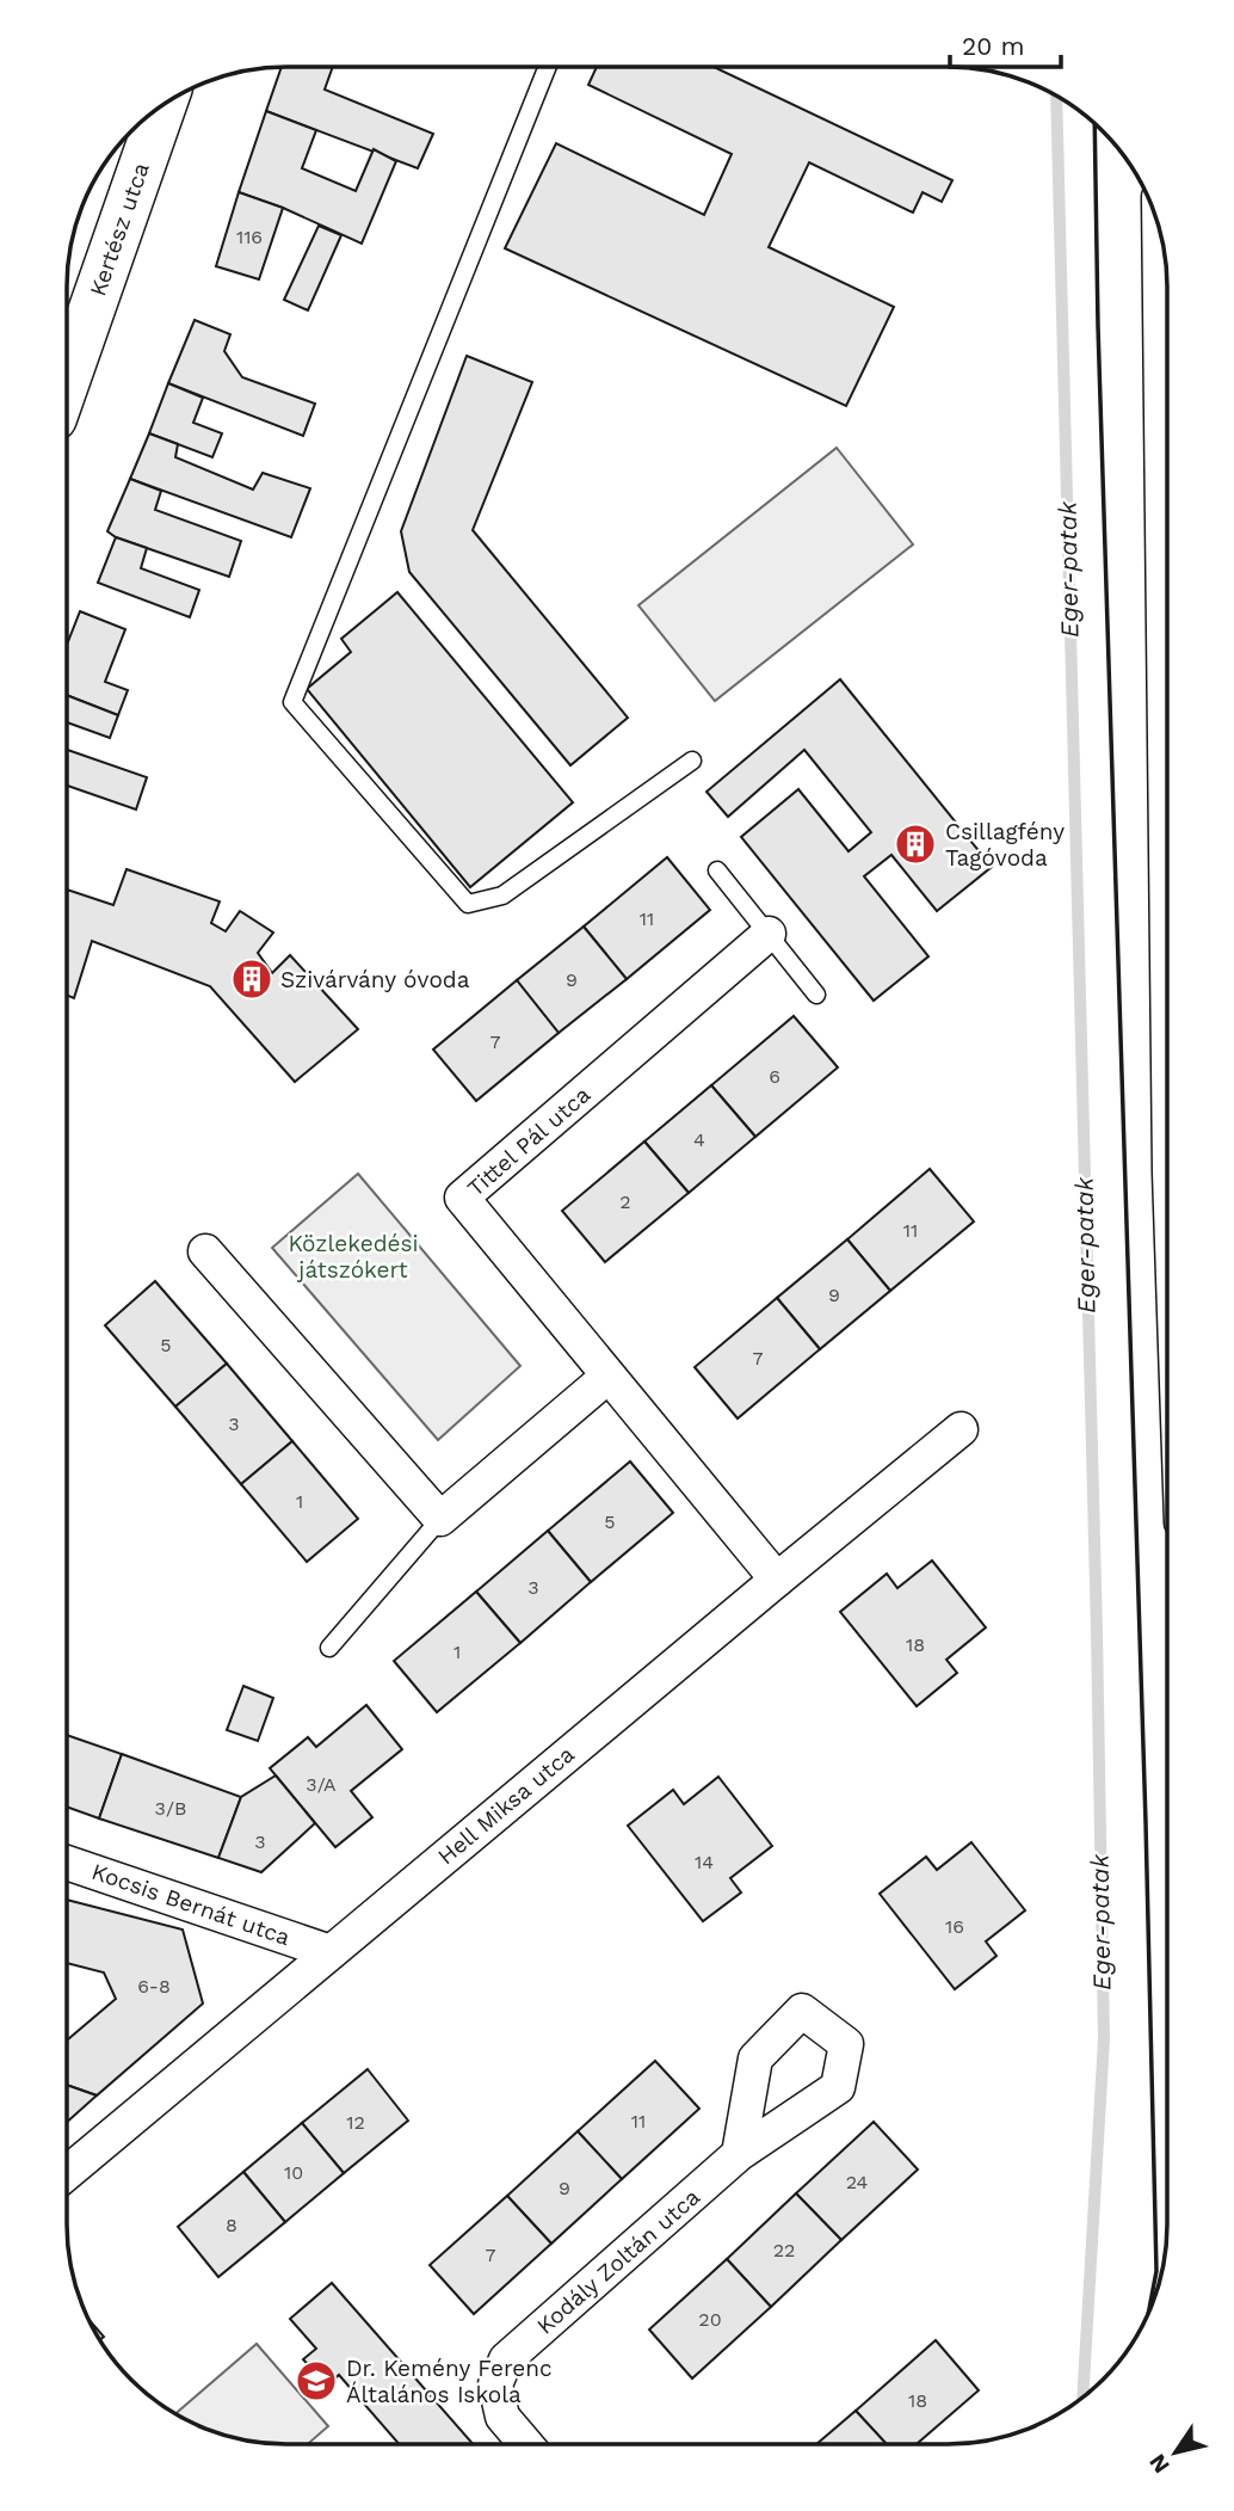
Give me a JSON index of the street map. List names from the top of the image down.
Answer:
{
  "streets": {
    "street": [
      "Kertész utca",
      "Tittel Pál utca",
      "Hell Miksa utca",
      "Kocsis Bernát utca",
      "Kodály Zoltán utca"
    ]
  },
  "crossings": [
    ["Tittel Pál utca", "Hell Miksa utca"],
    ["Hell Miksa utca", "Kocsis Bernát utca"]
  ],
  "water": ["Eger-patak"],
  "parks": ["Közlekedési játszókert"],
  "places": {
    "building": ["Csillagfény Tagóvoda", "Szivárvány óvoda"],
    "school or university": ["Dr. Kemény Ferenc Általános Iskola"]
  },
  "house_numbers": [
    "116",
    "11",
    "9",
    "7",
    "6",
    "4",
    "2",
    "11",
    "9",
    "5",
    "7",
    "3",
    "1",
    "5",
    "3",
    "18",
    "1",
    "3/A",
    "3/B",
    "3",
    "14",
    "16",
    "6-8",
    "11",
    "12",
    "10",
    "24",
    "9",
    "8",
    "22",
    "7",
    "20",
    "18"
  ],
  "scale_bar": "20 m",
  "north": "bottom left"
}
